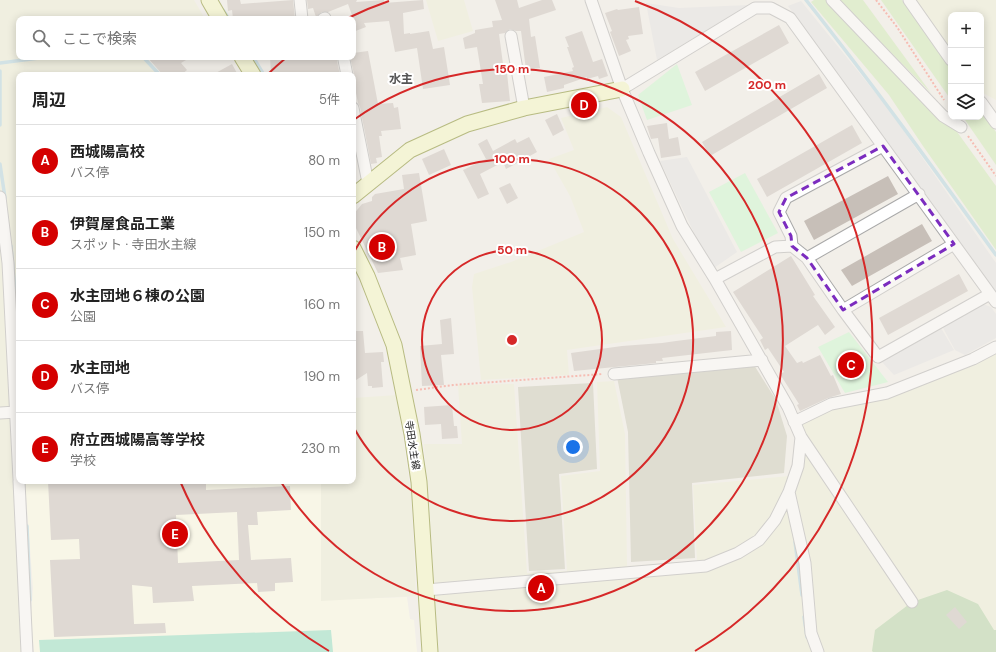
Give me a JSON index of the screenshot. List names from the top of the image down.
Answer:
{
  "streets": {
    "main road": ["寺田水主線"]
  },
  "districts": ["水主"],
  "page": {
    "map_buttons": ["+", "−"],
    "search": "ここで検索",
    "heading": ["周辺", "5件"],
    "pins": [
      "D",
      "B",
      "C",
      "E",
      "A"
    ],
    "list": [
      {
        "mark": "A",
        "name": "西城陽高校",
        "note": "バス停",
        "value": "80 m"
      },
      {
        "mark": "B",
        "name": "伊賀屋食品工業",
        "note": "スポット · 寺田水主線",
        "value": "150 m"
      },
      {
        "mark": "C",
        "name": "水主団地６棟の公園",
        "note": "公園",
        "value": "160 m"
      },
      {
        "mark": "D",
        "name": "水主団地",
        "note": "バス停",
        "value": "190 m"
      },
      {
        "mark": "E",
        "name": "府立西城陽高等学校",
        "note": "学校",
        "value": "230 m"
      }
    ]
  },
  "rings": [
    "150 m",
    "200 m",
    "100 m",
    "50 m"
  ]
}
